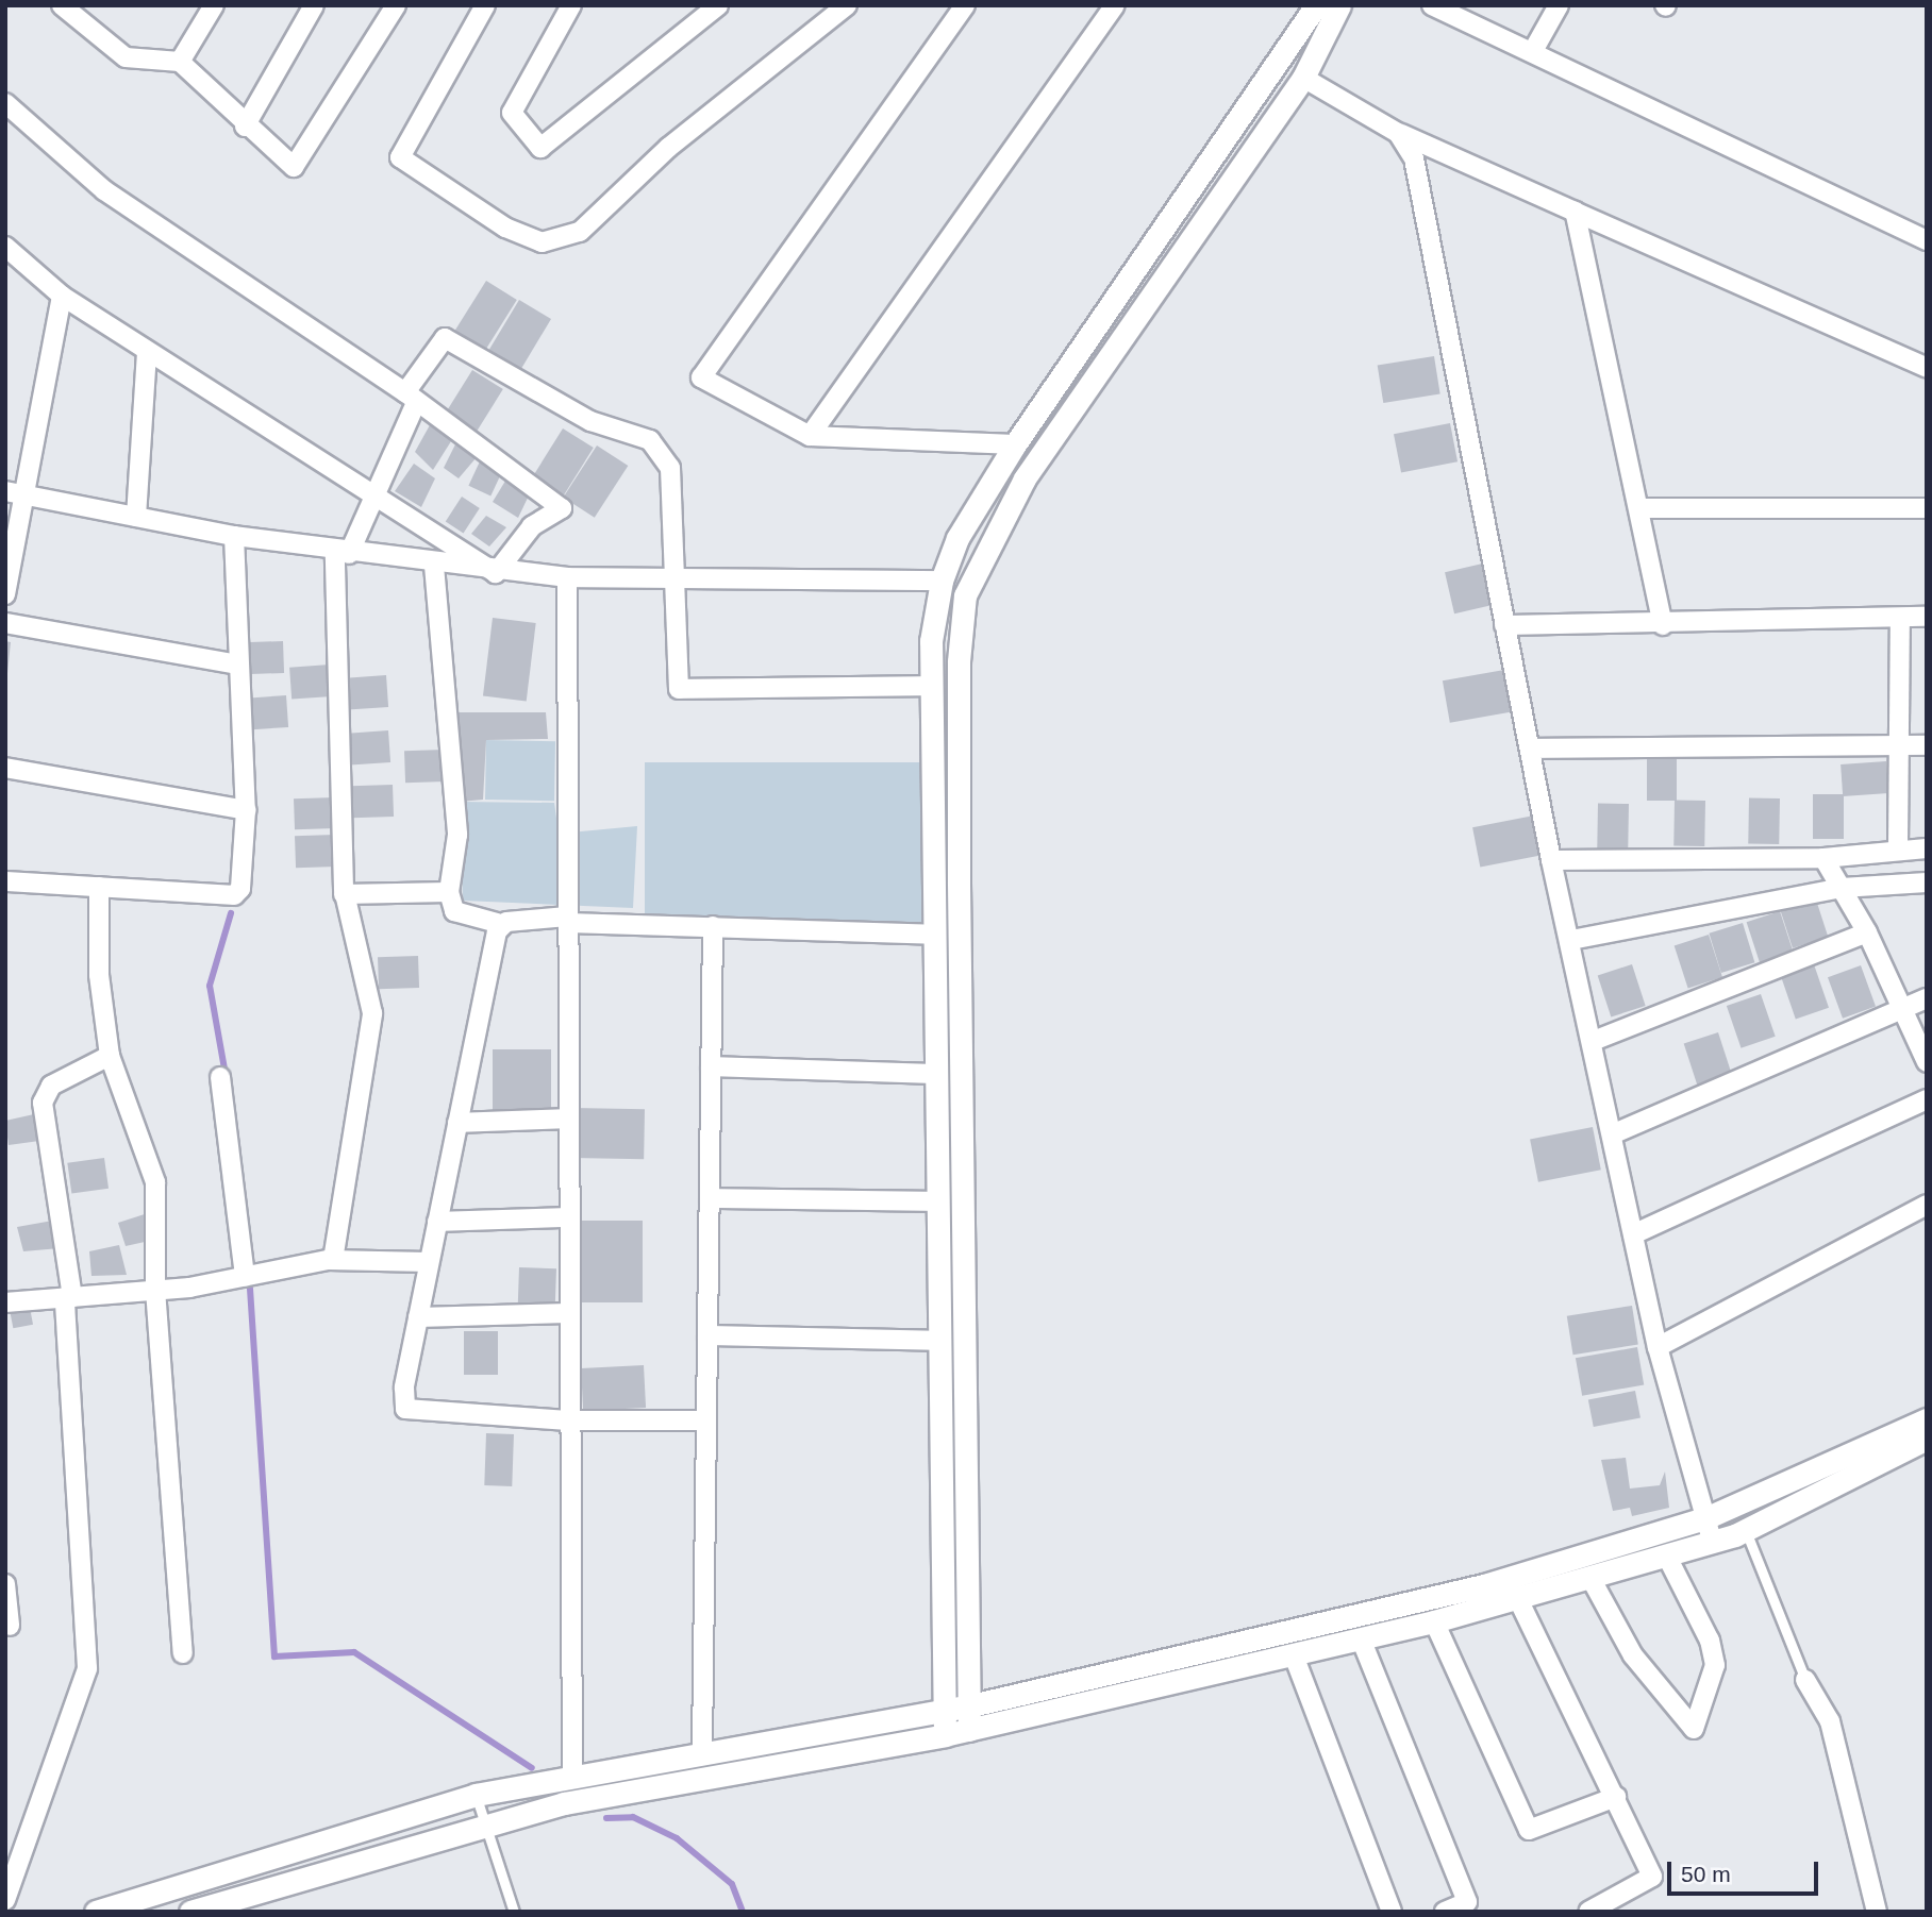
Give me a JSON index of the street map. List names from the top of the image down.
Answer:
{
  "scale_bar": "50 m"
}
